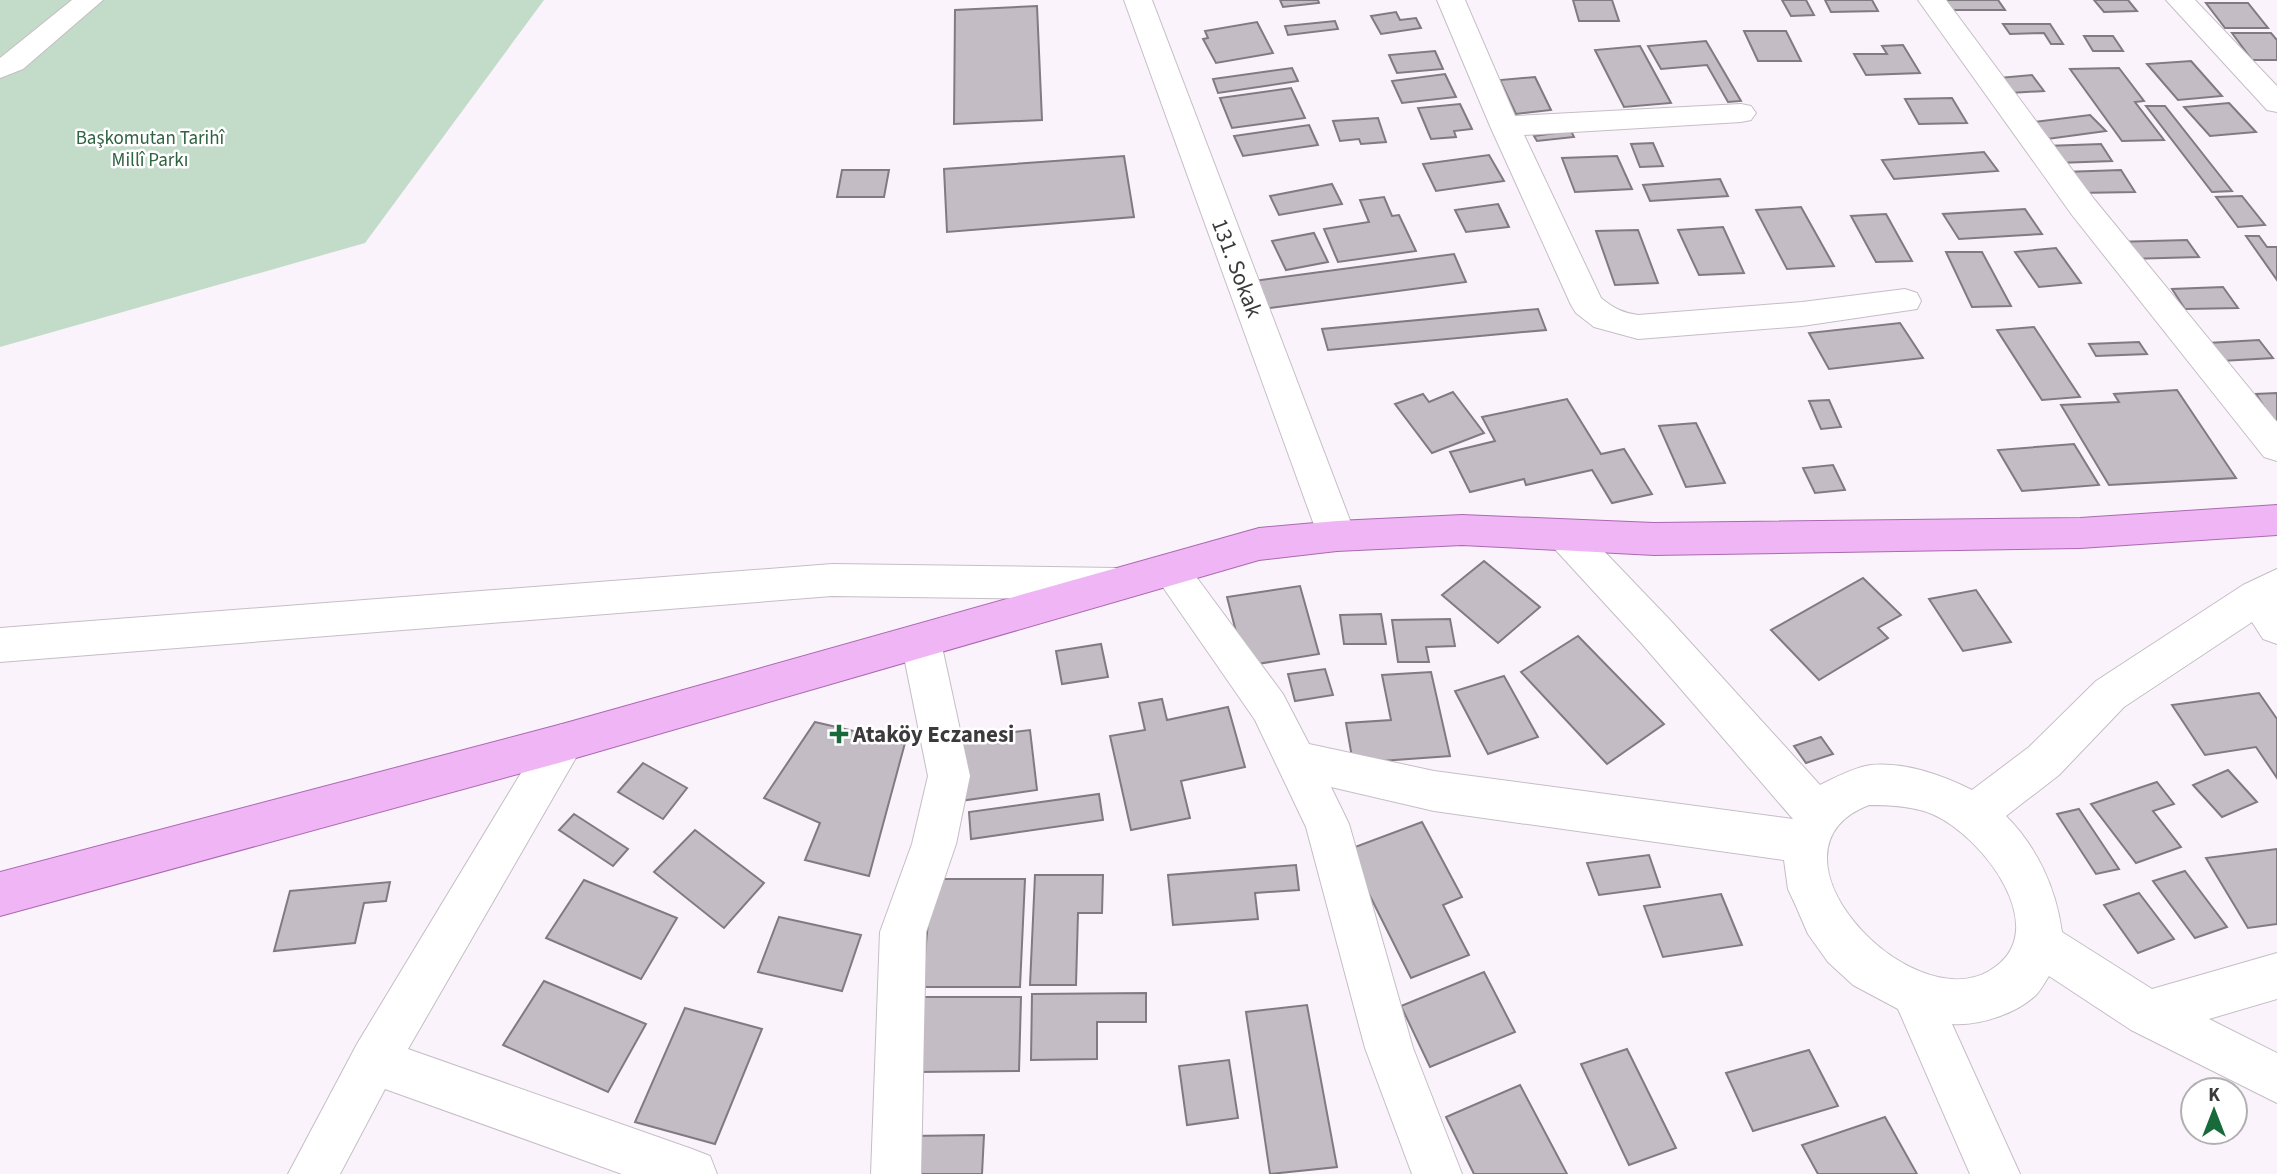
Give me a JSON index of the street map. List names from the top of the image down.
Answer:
{
  "streets": {
    "street": ["131. Sokak"]
  },
  "parks": ["Başkomutan Tarihî Millî Parkı"],
  "places": {
    "health": ["Ataköy Eczanesi"]
  },
  "north": "top"
}
